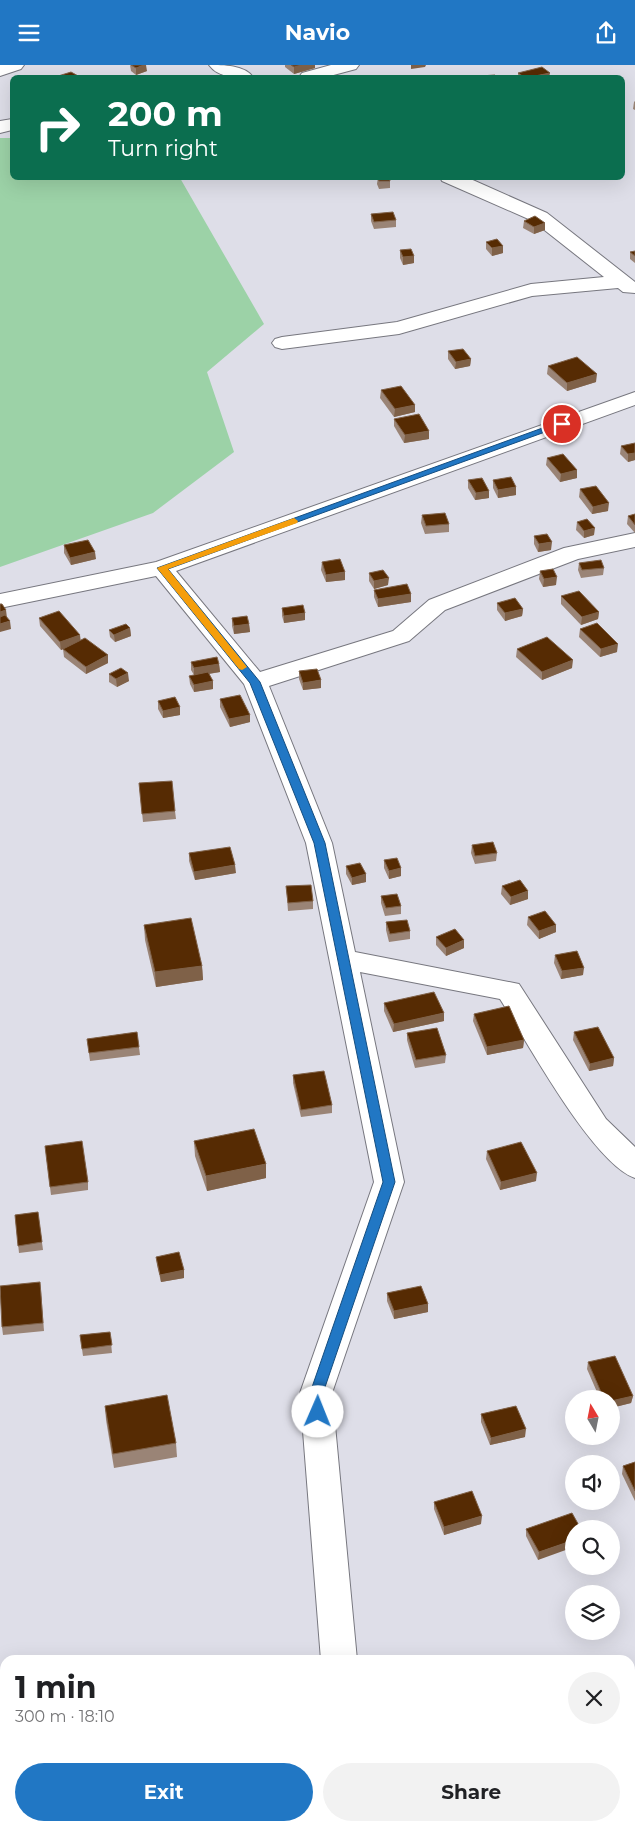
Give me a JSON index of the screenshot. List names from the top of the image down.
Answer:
{
  "north": "top",
  "page": {
    "header": "Navio",
    "turn": ["200 m", "Turn right"],
    "heading": ["1 min", "300 m · 18:10"],
    "buttons": ["Exit", "Share"]
  }
}
